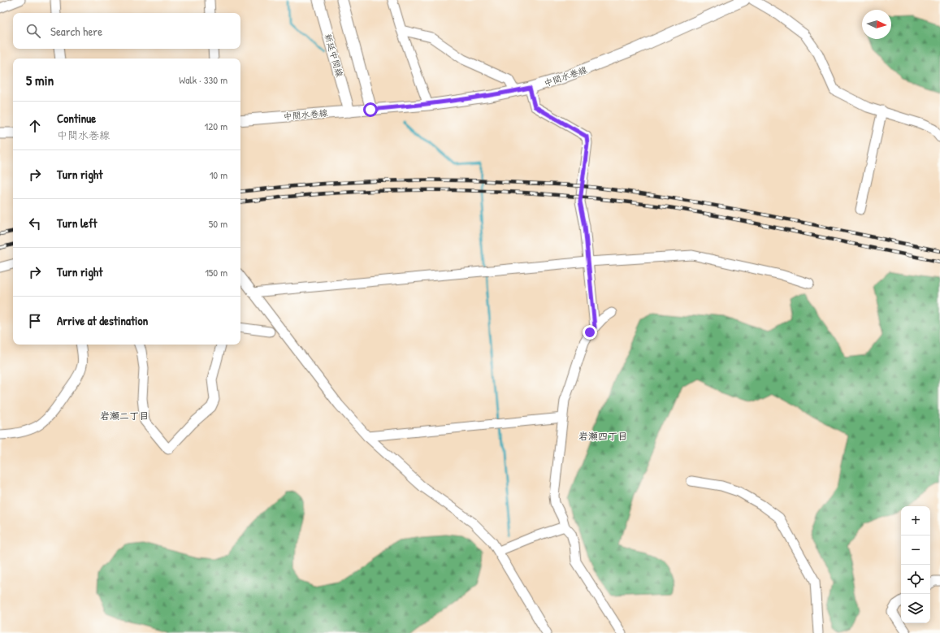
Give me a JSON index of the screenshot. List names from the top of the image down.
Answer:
{
  "streets": {
    "main road": ["新延中間線", "中間水巻線"]
  },
  "crossings": [
    ["新延中間線", "中間水巻線"]
  ],
  "districts": ["岩瀬二丁目", "岩瀬四丁目"],
  "north": "right",
  "page": {
    "search": "Search here",
    "heading": ["5 min", "Walk · 330 m"],
    "list": [
      ["Continue", "中間水巻線", "120 m"],
      ["Turn right", "10 m"],
      ["Turn left", "50 m"],
      ["Turn right", "150 m"],
      "Arrive at destination"
    ],
    "map_buttons": ["+", "−"]
  }
}
